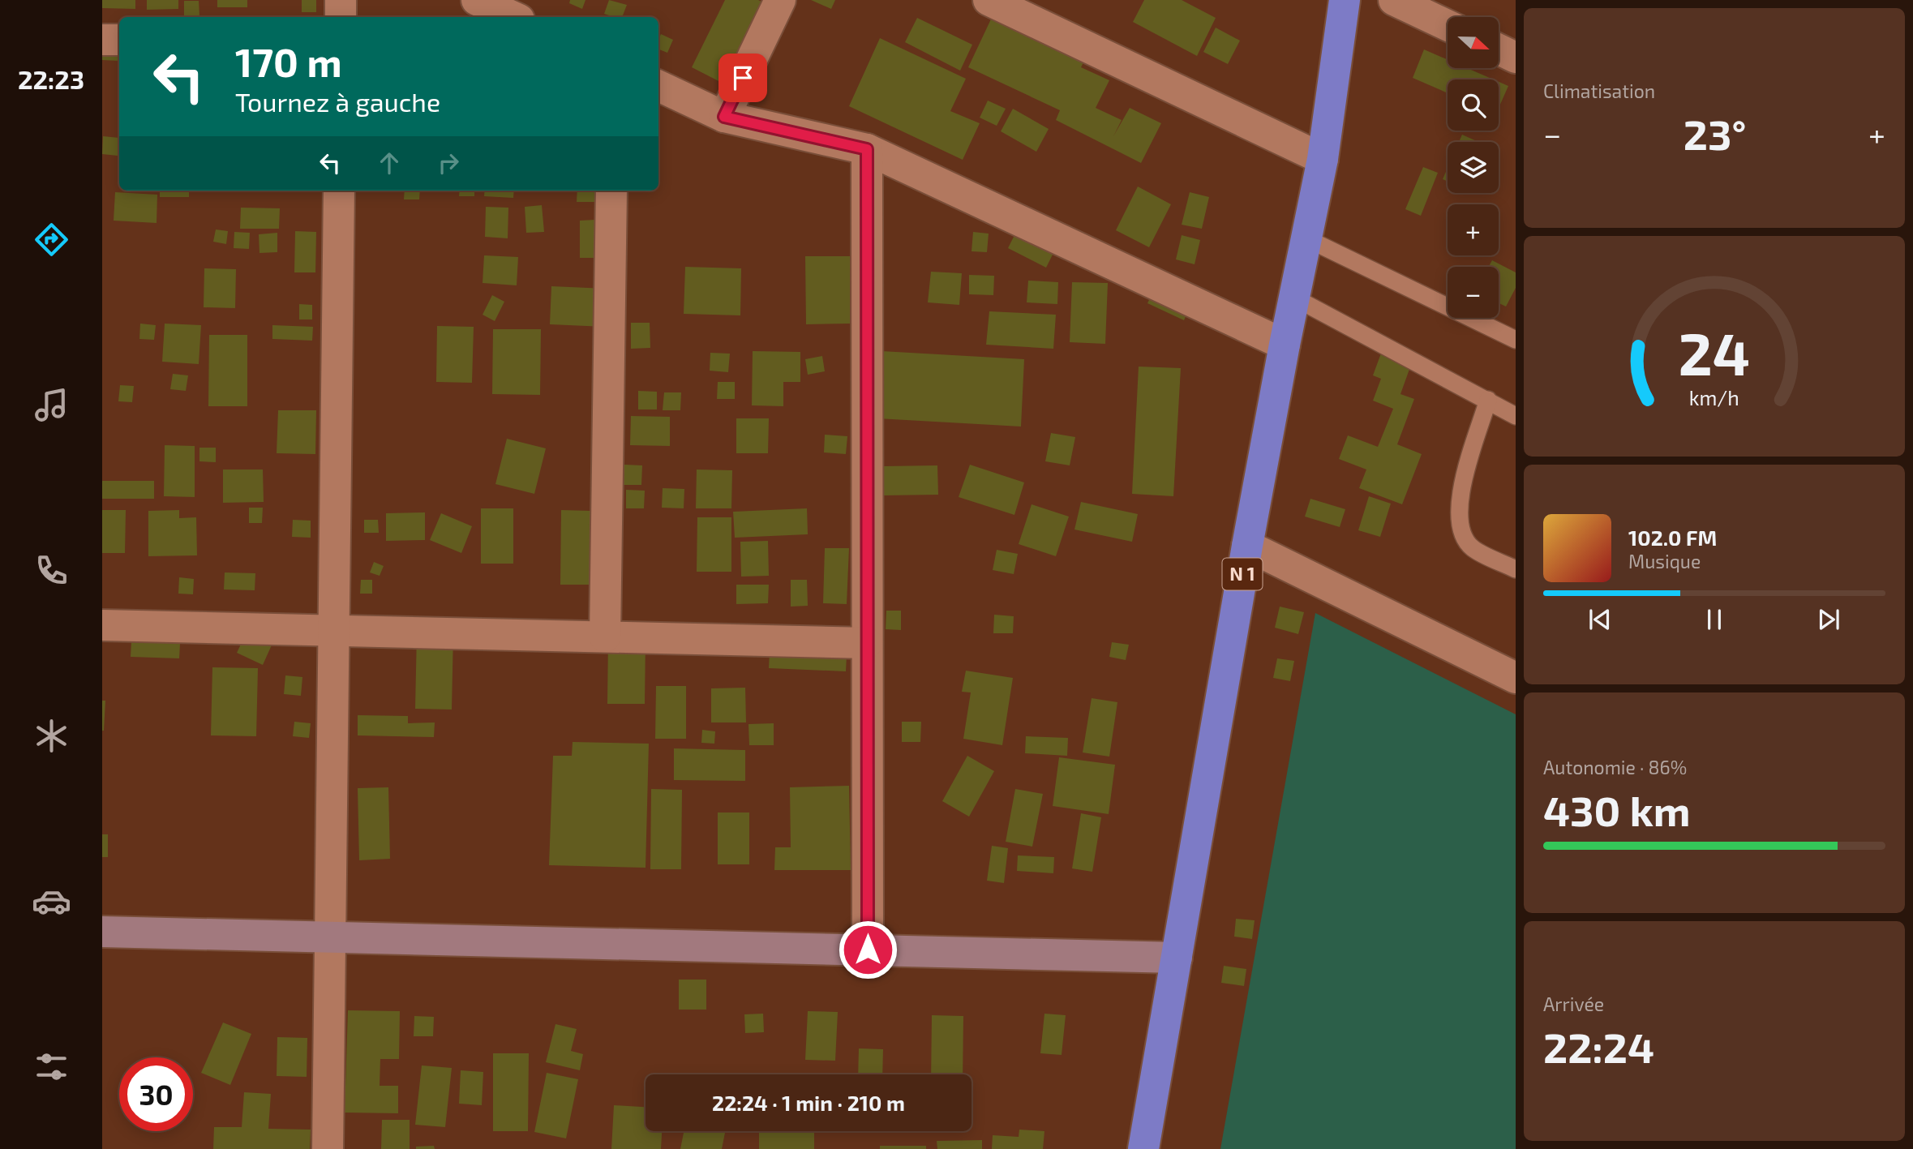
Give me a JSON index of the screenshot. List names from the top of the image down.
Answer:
{
  "streets": {
    "highway": ["N 1"]
  },
  "north": "right",
  "page": {
    "tabs": "22:23",
    "tile": [
      "Climatisation",
      ["Autonomie · 86%", "430 km"],
      ["Arrivée", "22:24"]
    ],
    "map_buttons": ["+", "−"],
    "turn": ["170 m", "Tournez à gauche"],
    "heat": ["−", "23°", "+"],
    "song": ["102.0 FM", "Musique"],
    "limit": "30",
    "trip": "22:24 · 1 min · 210 m",
    "gauge": ["24", "km/h"]
  }
}
